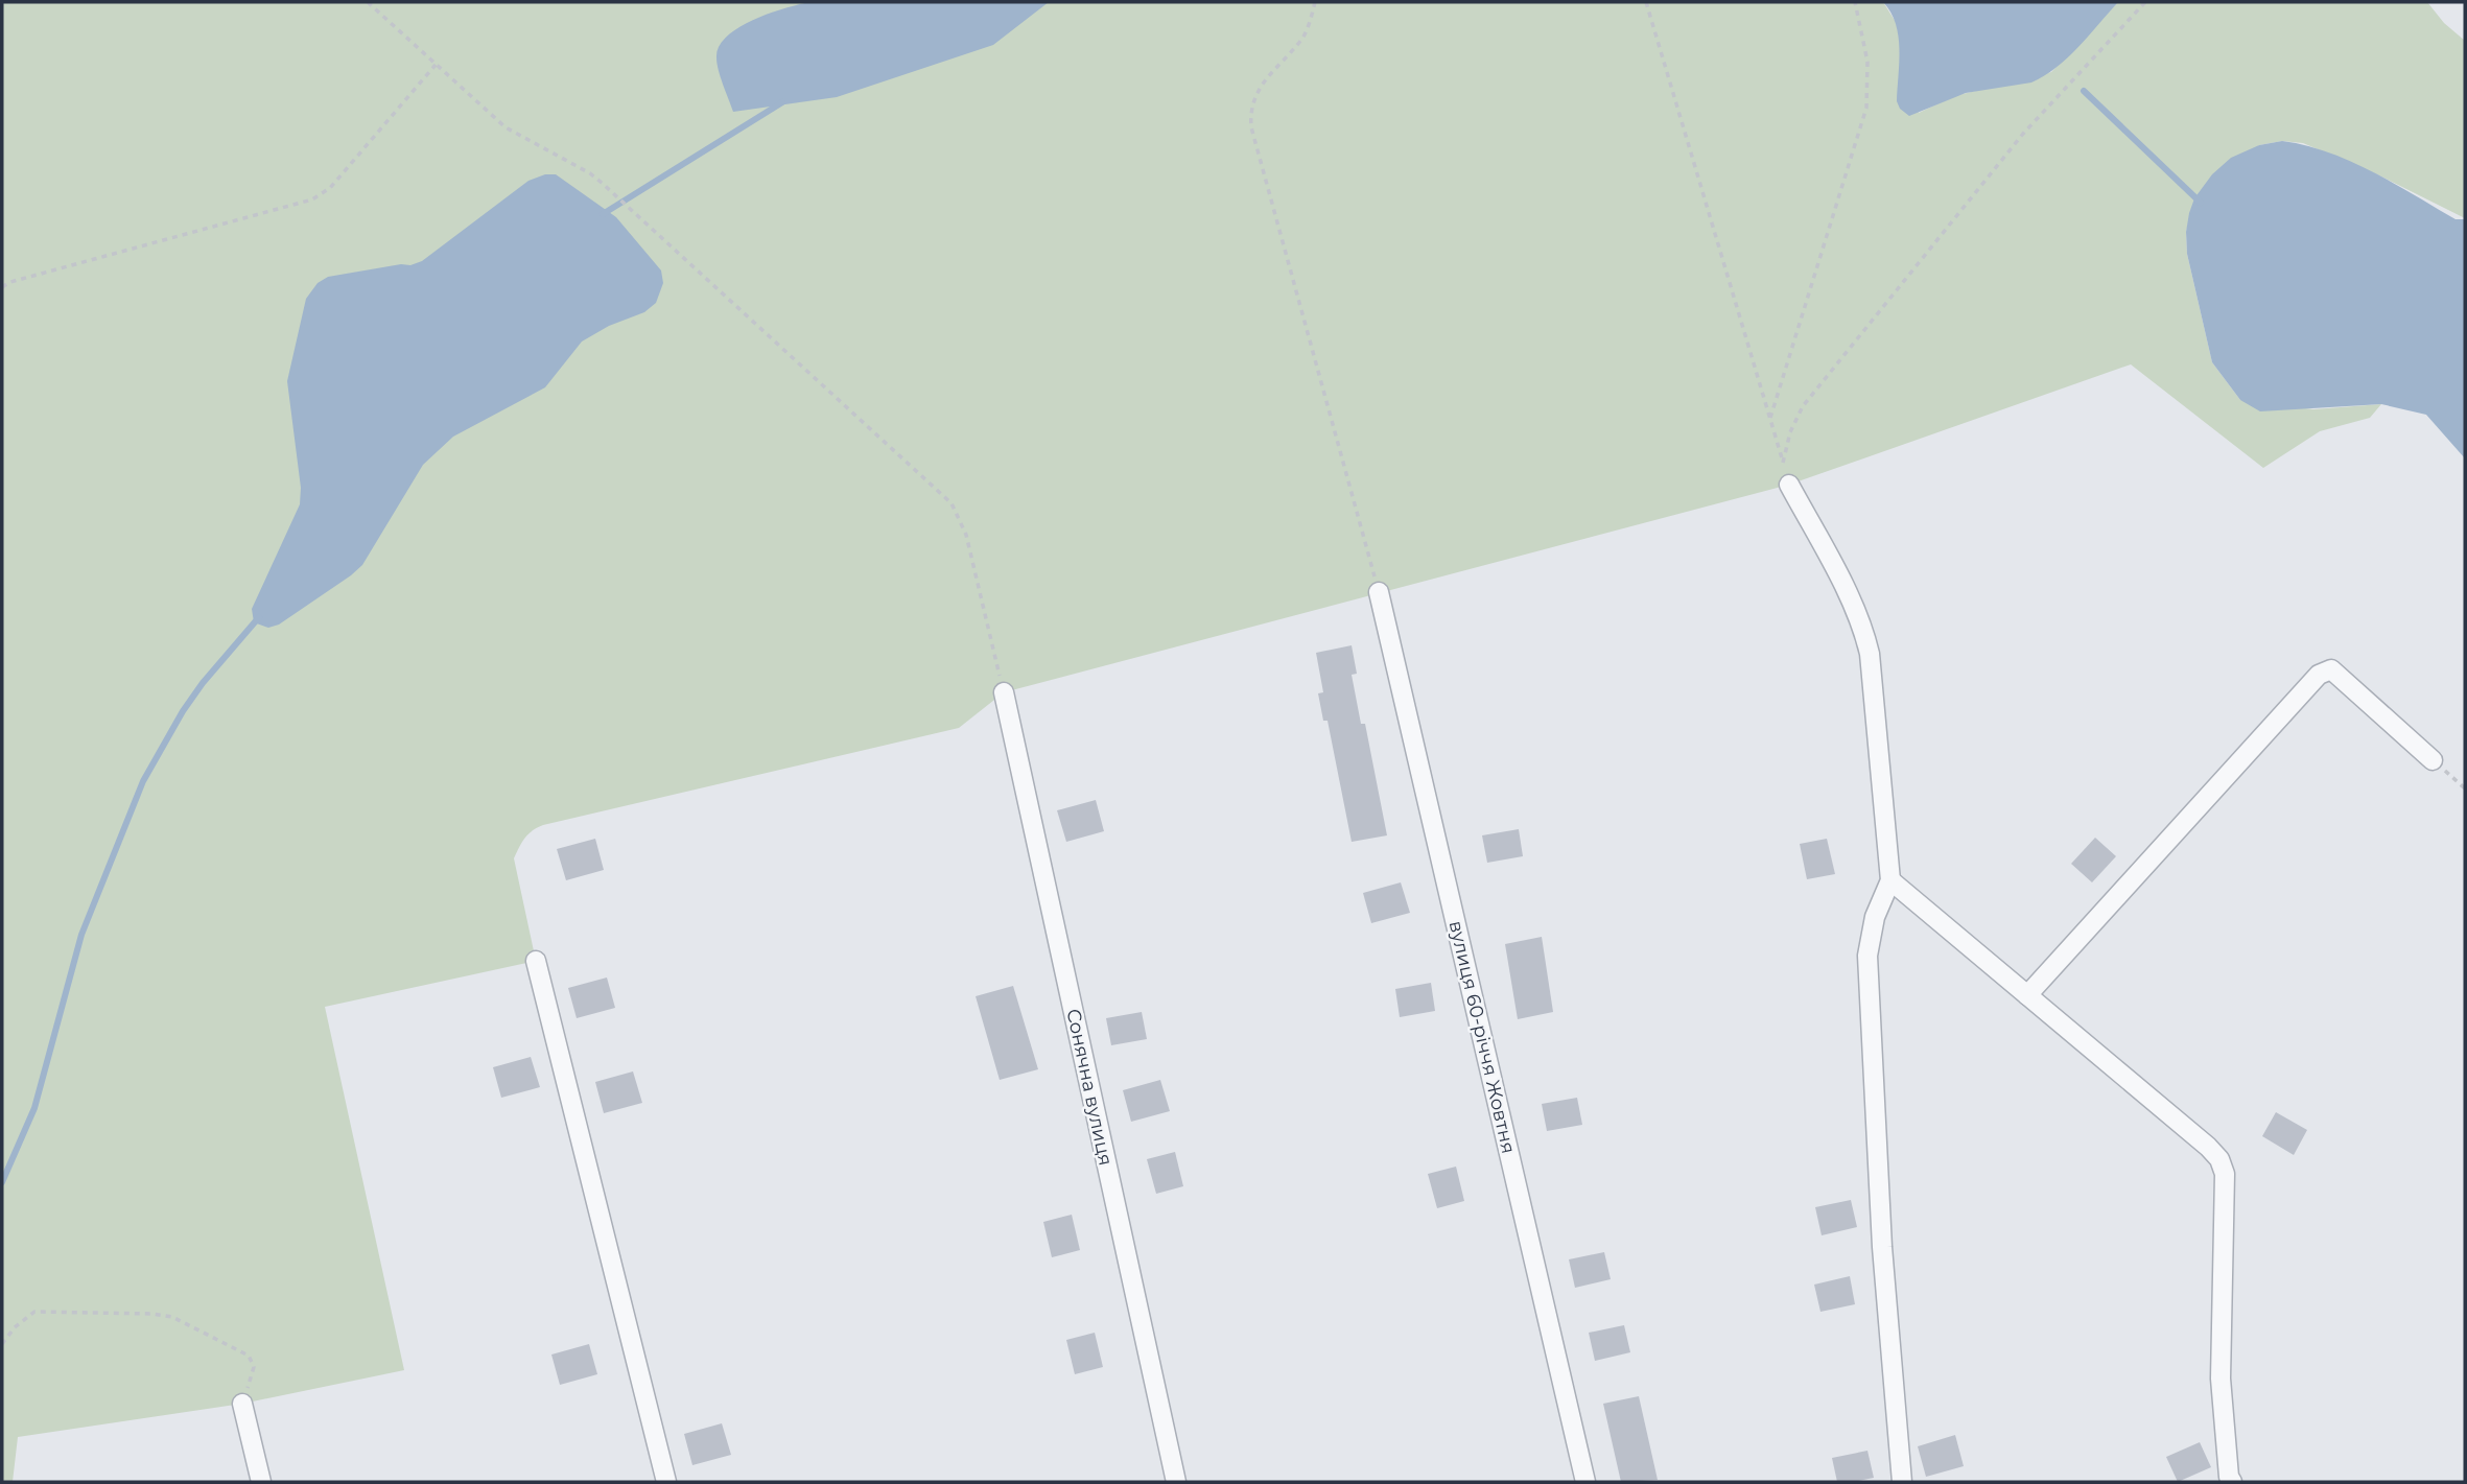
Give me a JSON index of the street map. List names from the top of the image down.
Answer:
{
  "streets": {
    "street": ["вулиця 60-річчя Жовтня", "Сонячна вулиця"]
  }
}
